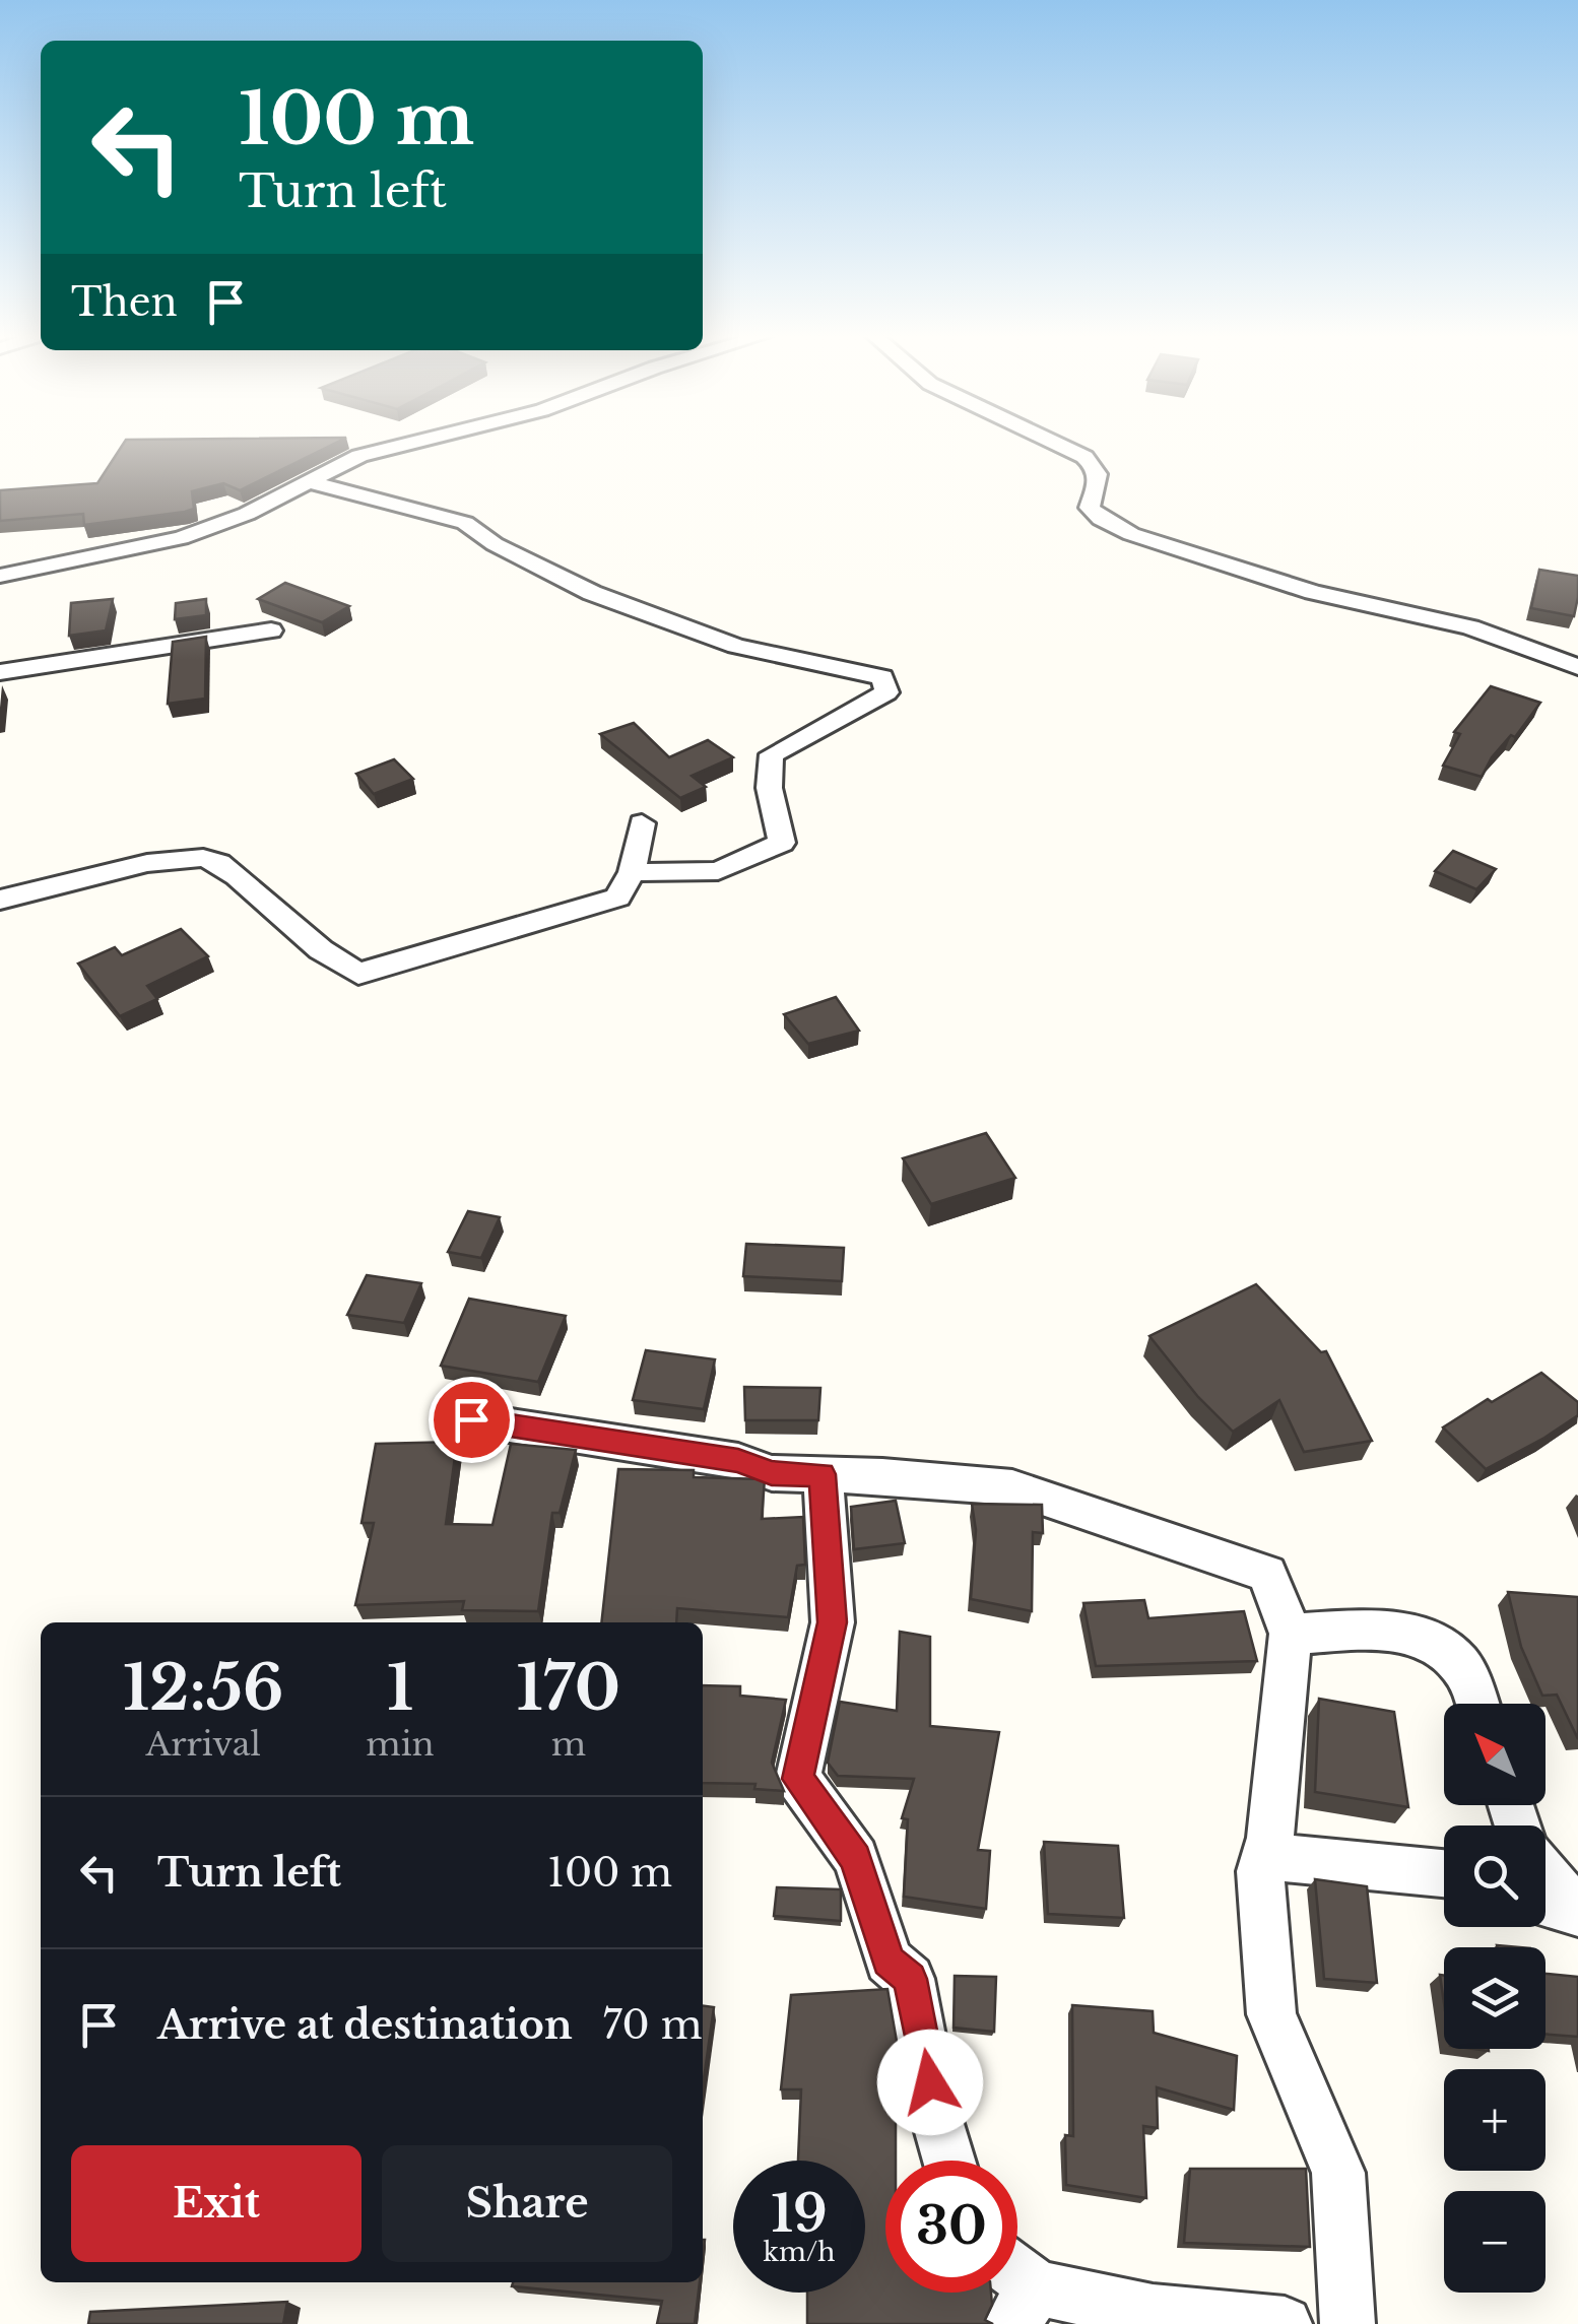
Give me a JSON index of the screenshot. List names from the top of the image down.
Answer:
{
  "north": "top left",
  "page": {
    "turn": ["100 m", "Turn left"],
    "then": "Then",
    "eta": [
      "12:56",
      "Arrival",
      "1",
      "min",
      "170",
      "m"
    ],
    "map_buttons": ["+", "−"],
    "list": [
      {
        "name": "Turn left",
        "value": "100 m"
      },
      {
        "name": "Arrive at destination",
        "value": "70 m"
      }
    ],
    "buttons": ["Exit", "Share"],
    "speed": "19 km/h",
    "limit": "30"
  }
}
